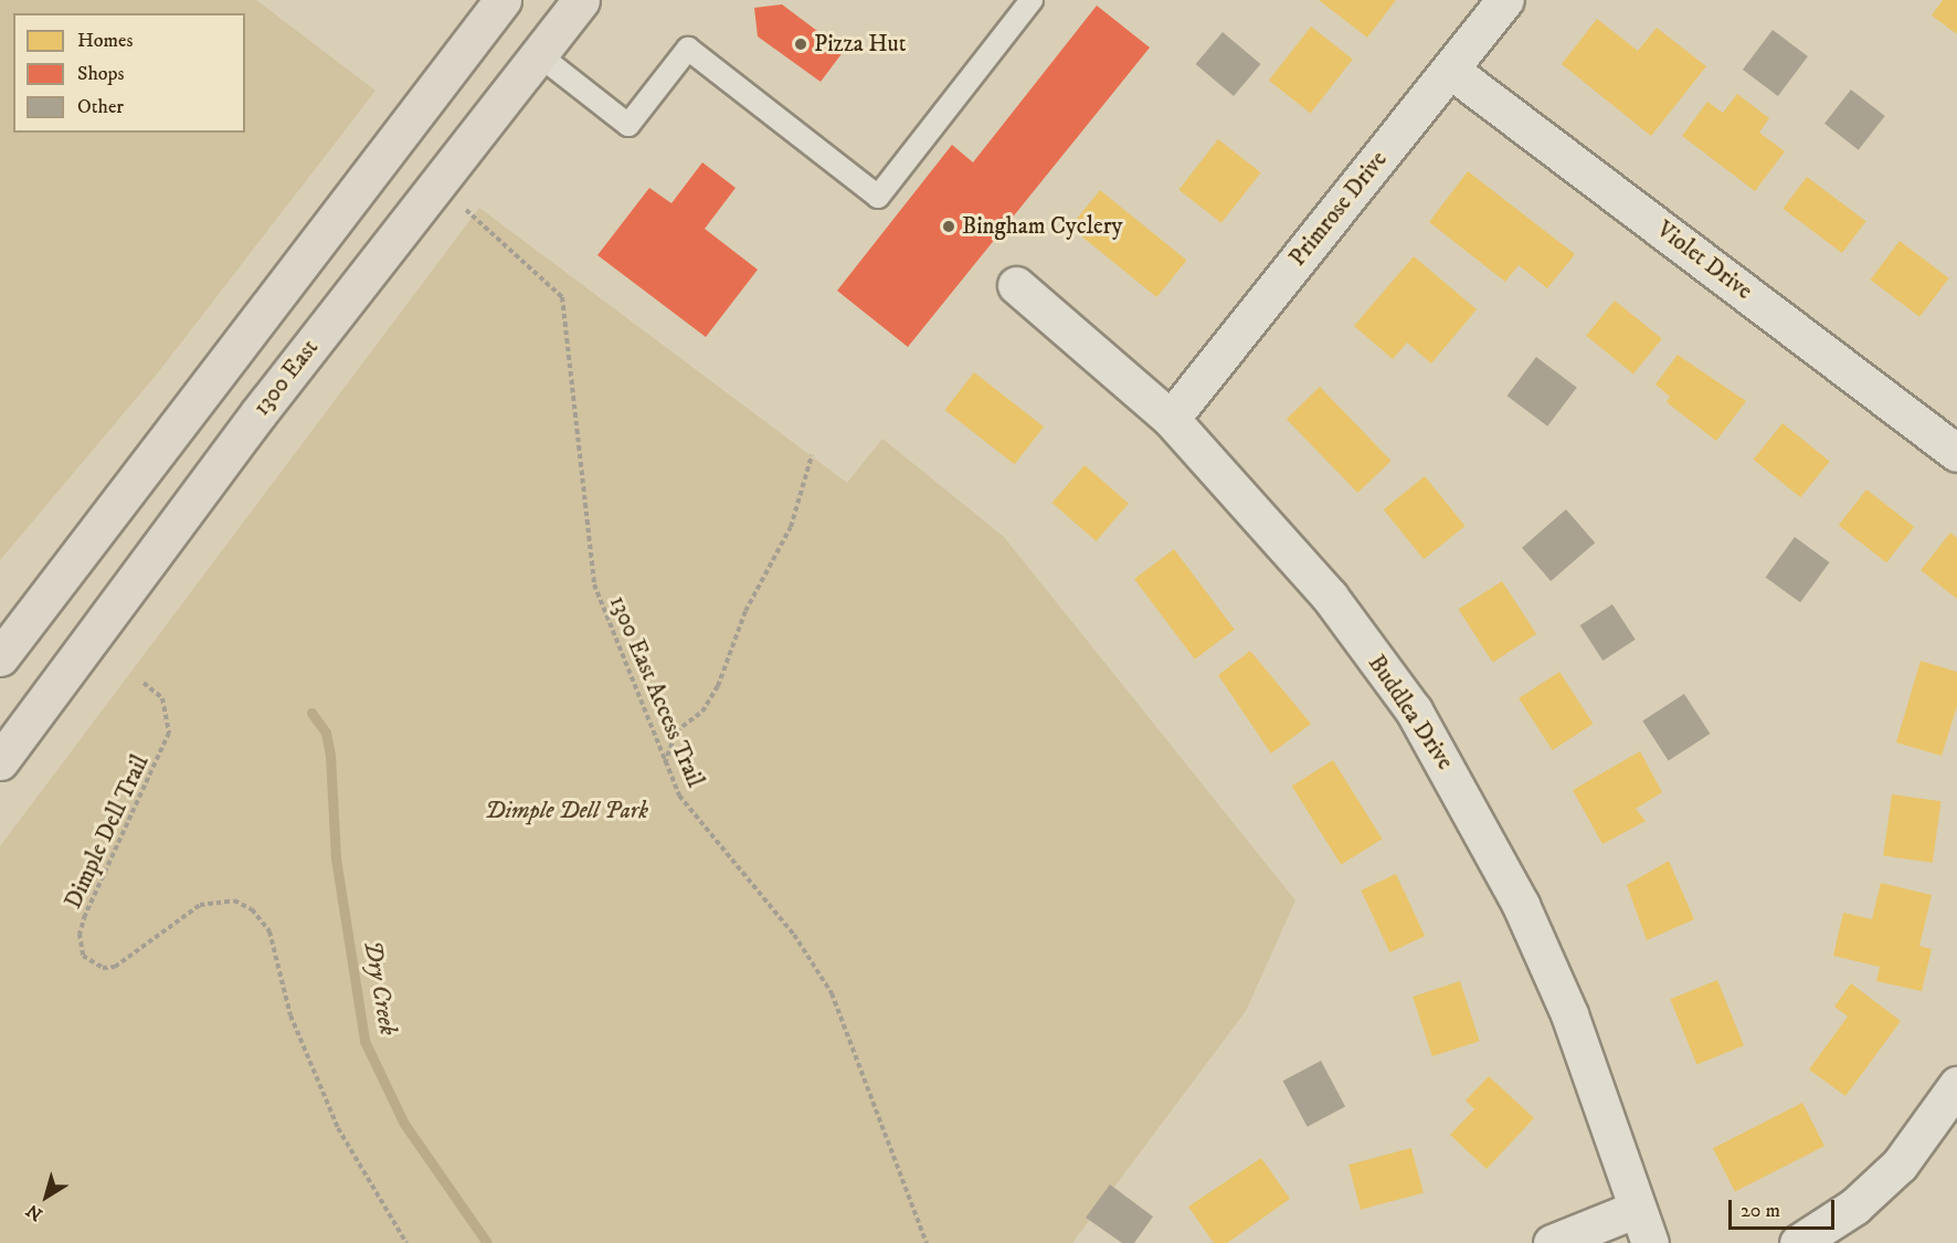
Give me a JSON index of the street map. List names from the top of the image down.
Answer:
{
  "streets": {
    "main road": ["1300 East"],
    "street": ["Primrose Drive", "Violet Drive", "Buddlea Drive"],
    "path": ["1300 East Access Trail", "Dimple Dell Trail"]
  },
  "crossings": [
    ["Primrose Drive", "Violet Drive"],
    ["Primrose Drive", "Buddlea Drive"]
  ],
  "water": ["Dry Creek"],
  "parks": ["Dimple Dell Park"],
  "places": ["Pizza Hut", "Bingham Cyclery"],
  "legend": ["Homes", "Shops", "Other"],
  "scale_bar": "20 m",
  "north": "bottom left"
}
